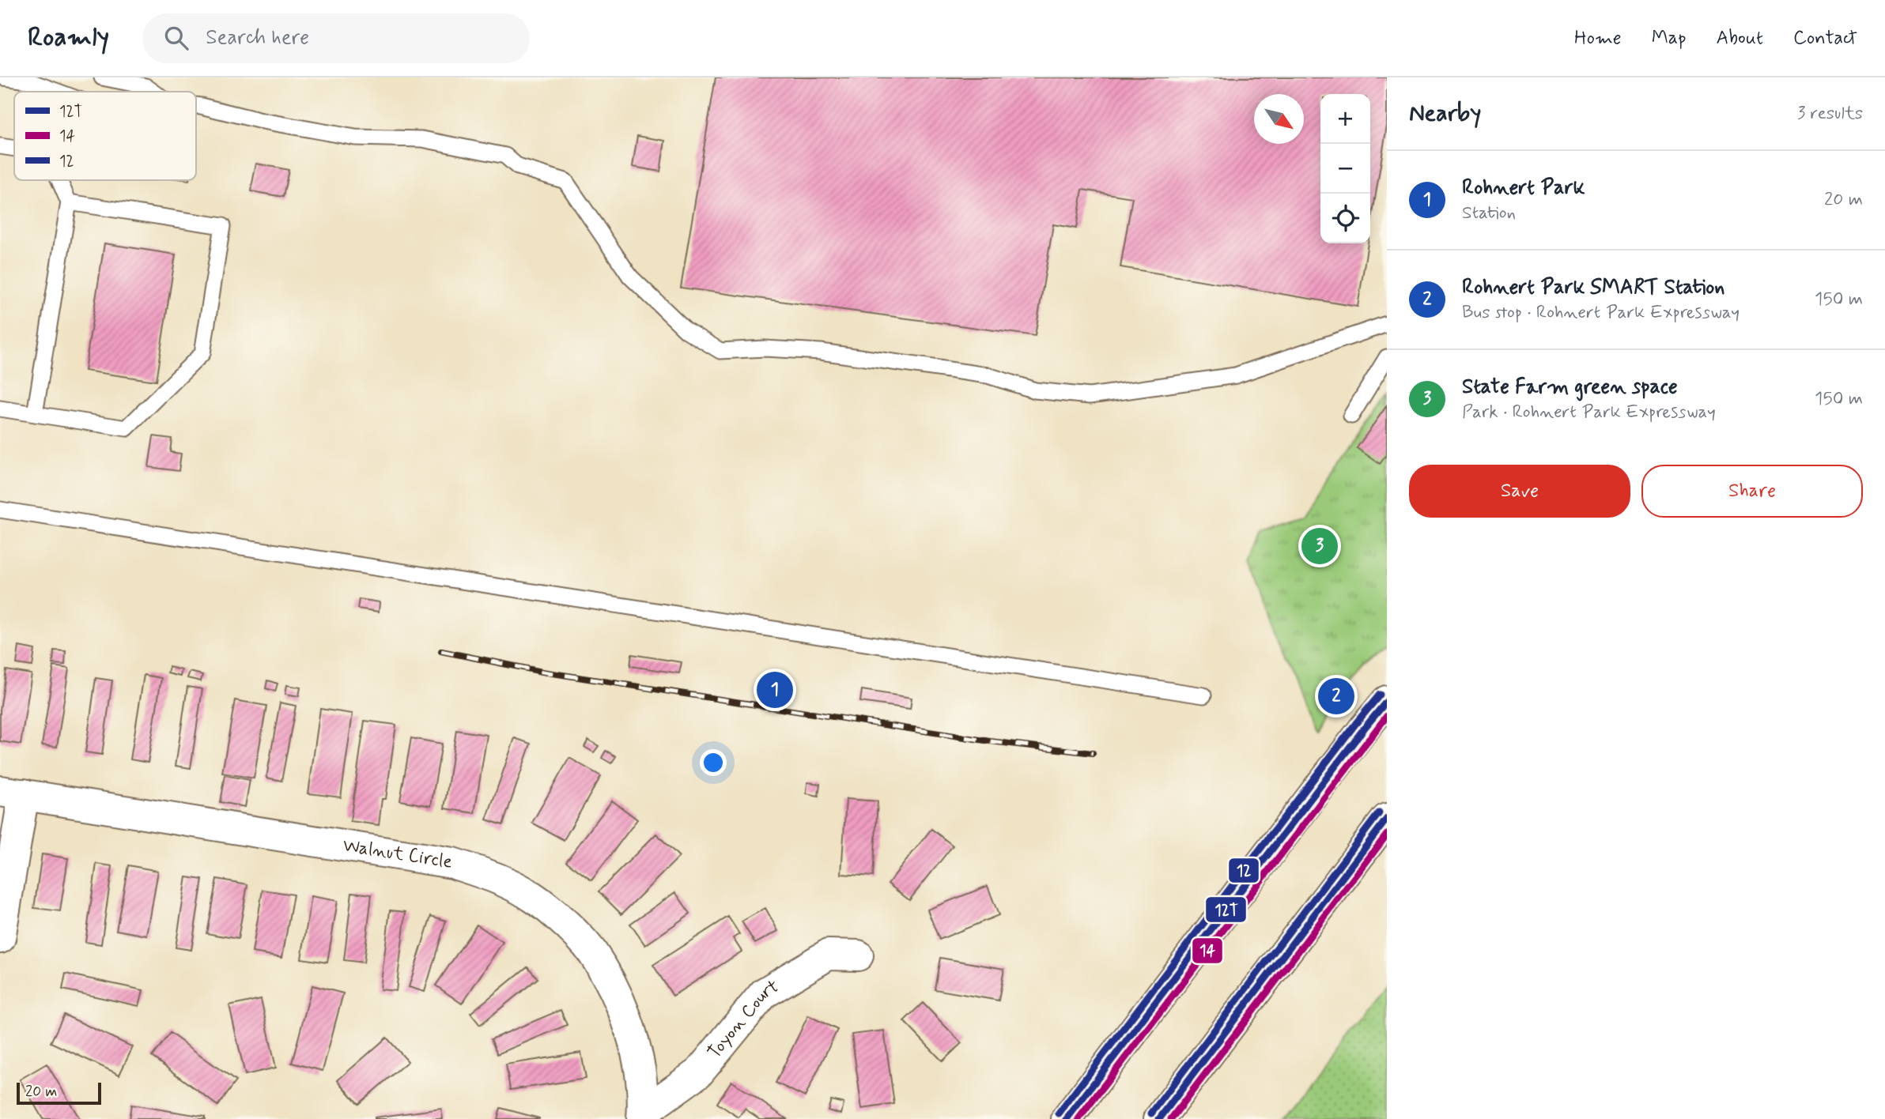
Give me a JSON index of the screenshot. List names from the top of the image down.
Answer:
{
  "streets": {
    "street": ["Walnut Circle", "Toyon Court"]
  },
  "crossings": [
    ["Walnut Circle", "Toyon Court"]
  ],
  "lines": ["transit line 12", "transit line 12T", "transit line 14"],
  "legend": ["12T", "14", "12"],
  "scale_bar": "20 m",
  "north": "bottom right",
  "page": {
    "header": "Roamly",
    "search": "Search here",
    "nav": [
      "Home",
      "Map",
      "About",
      "Contact"
    ],
    "heading": ["Nearby", "3 results"],
    "map_buttons": ["+", "−"],
    "list": [
      {
        "mark": "1",
        "name": "Rohnert Park",
        "note": "Station",
        "value": "20 m"
      },
      {
        "mark": "2",
        "name": "Rohnert Park SMART Station",
        "note": "Bus stop · Rohnert Park Expressway",
        "value": "150 m"
      },
      {
        "mark": "3",
        "name": "State Farm green space",
        "note": "Park · Rohnert Park Expressway",
        "value": "150 m"
      }
    ],
    "buttons": ["Save", "Share"],
    "pins": ["3", "1", "2"],
    "scale": "20 m"
  }
}
